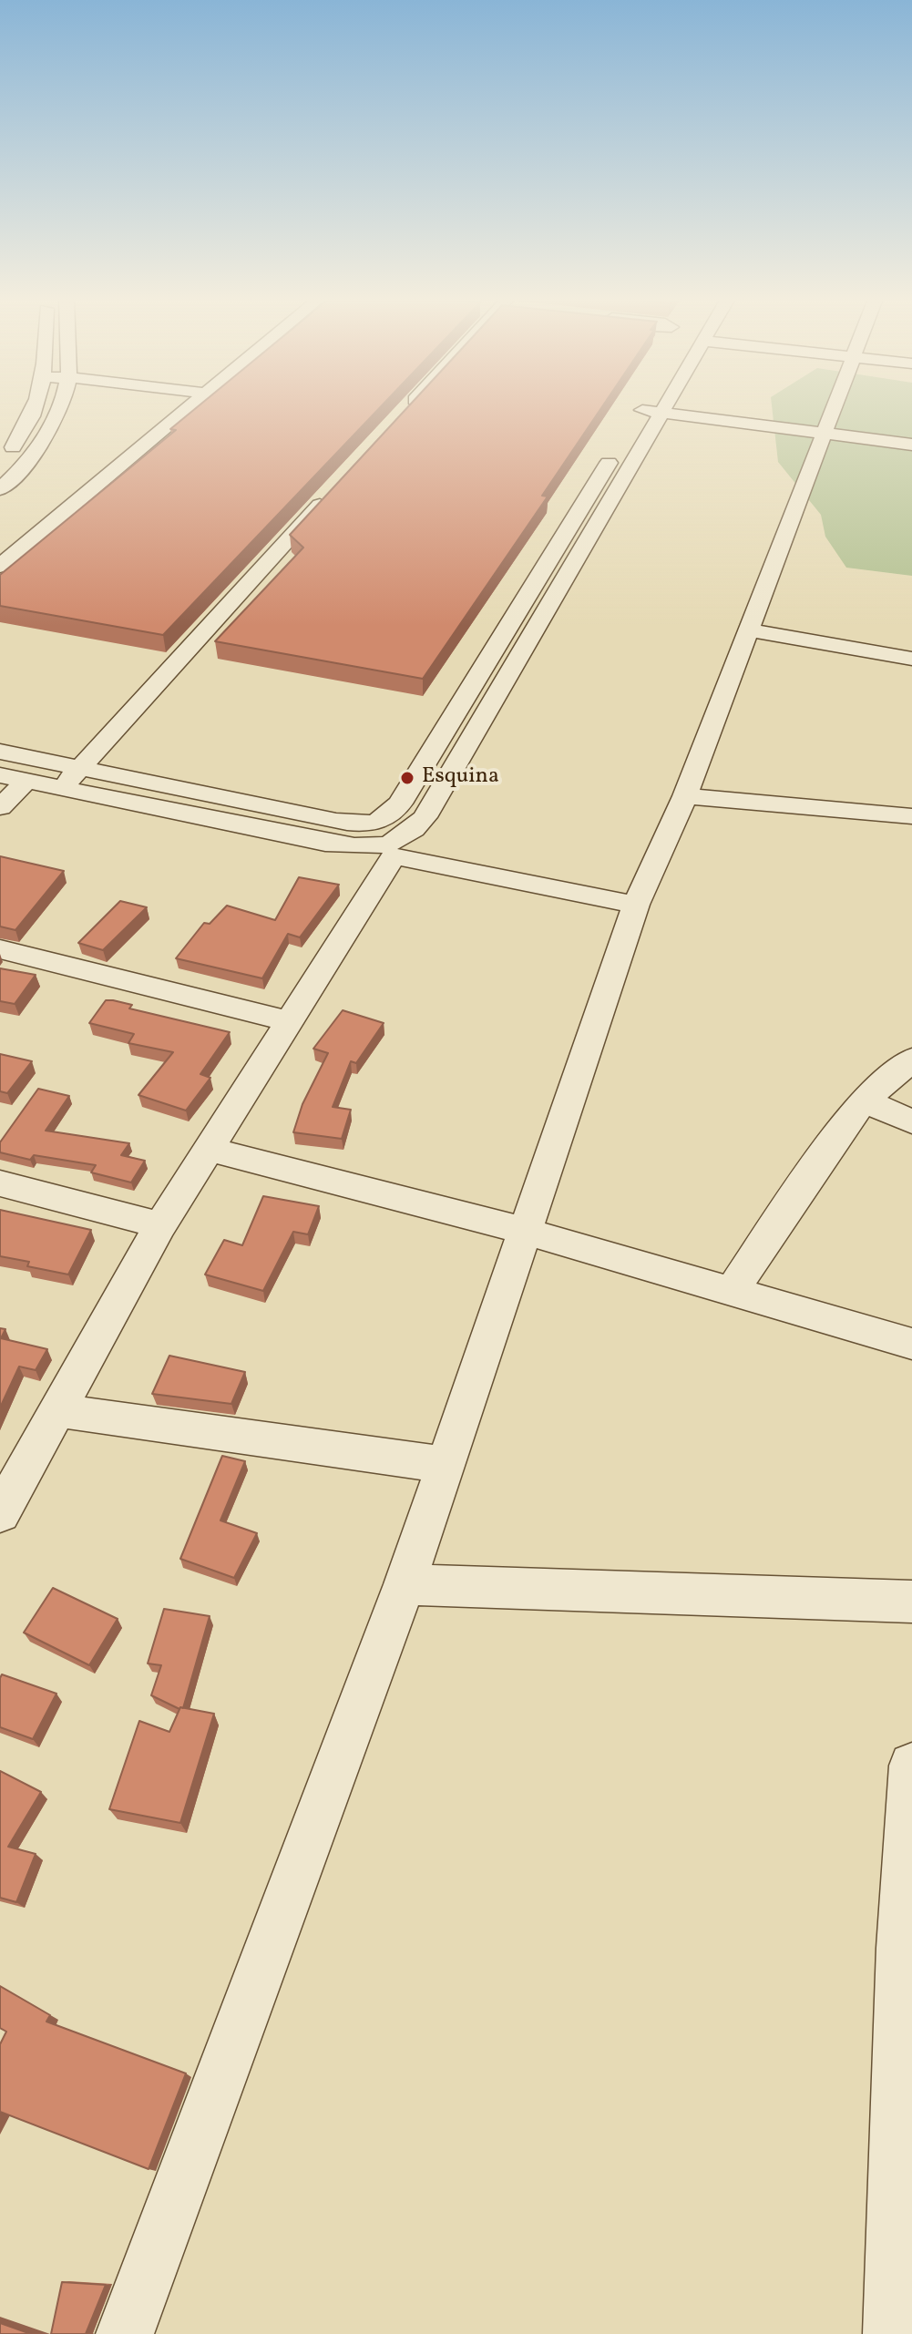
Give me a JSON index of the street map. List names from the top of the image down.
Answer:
{
  "places": ["Esquina"]
}
